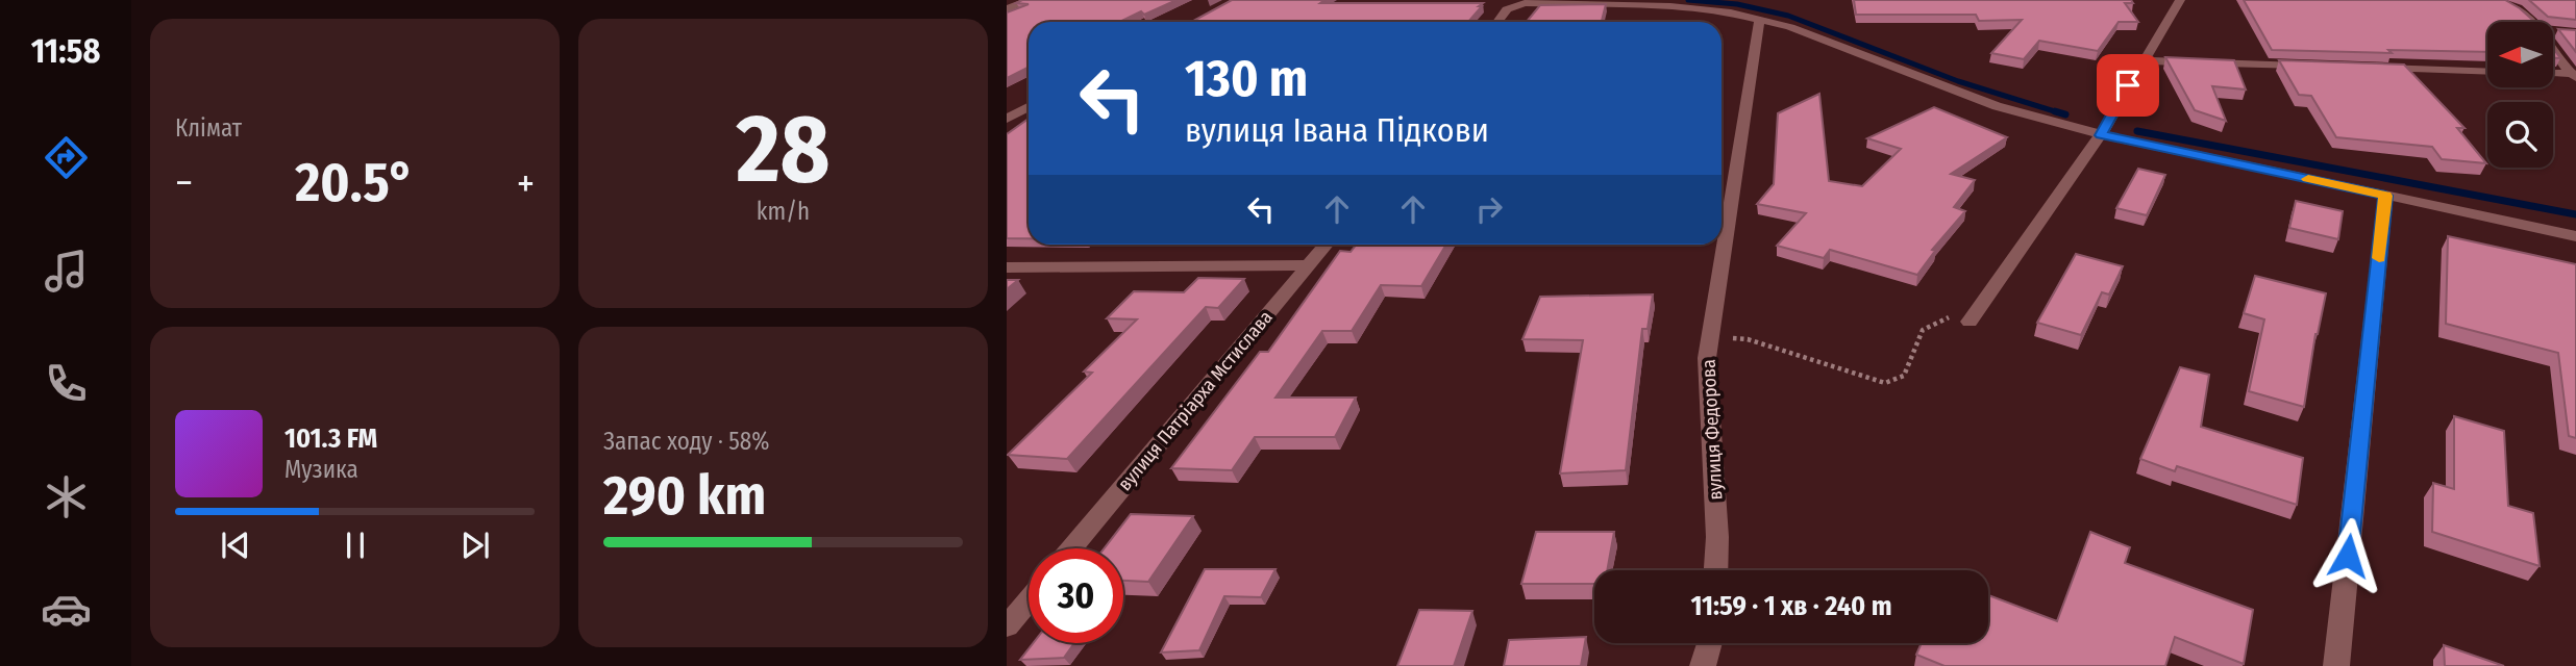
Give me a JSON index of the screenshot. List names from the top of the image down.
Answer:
{
  "streets": {
    "street": ["вулиця Патріарха Мстислава", "вулиця Федорова"]
  },
  "north": "left",
  "page": {
    "tabs": "11:58",
    "tile": [
      "Клімат",
      ["28", "km/h"],
      ["Запас ходу · 58%", "290 km"]
    ],
    "turn": ["130 m", "вулиця Івана Підкови"],
    "heat": ["−", "20.5°", "+"],
    "song": ["101.3 FM", "Музика"],
    "limit": "30",
    "trip": "11:59 · 1 хв · 240 m"
  }
}
